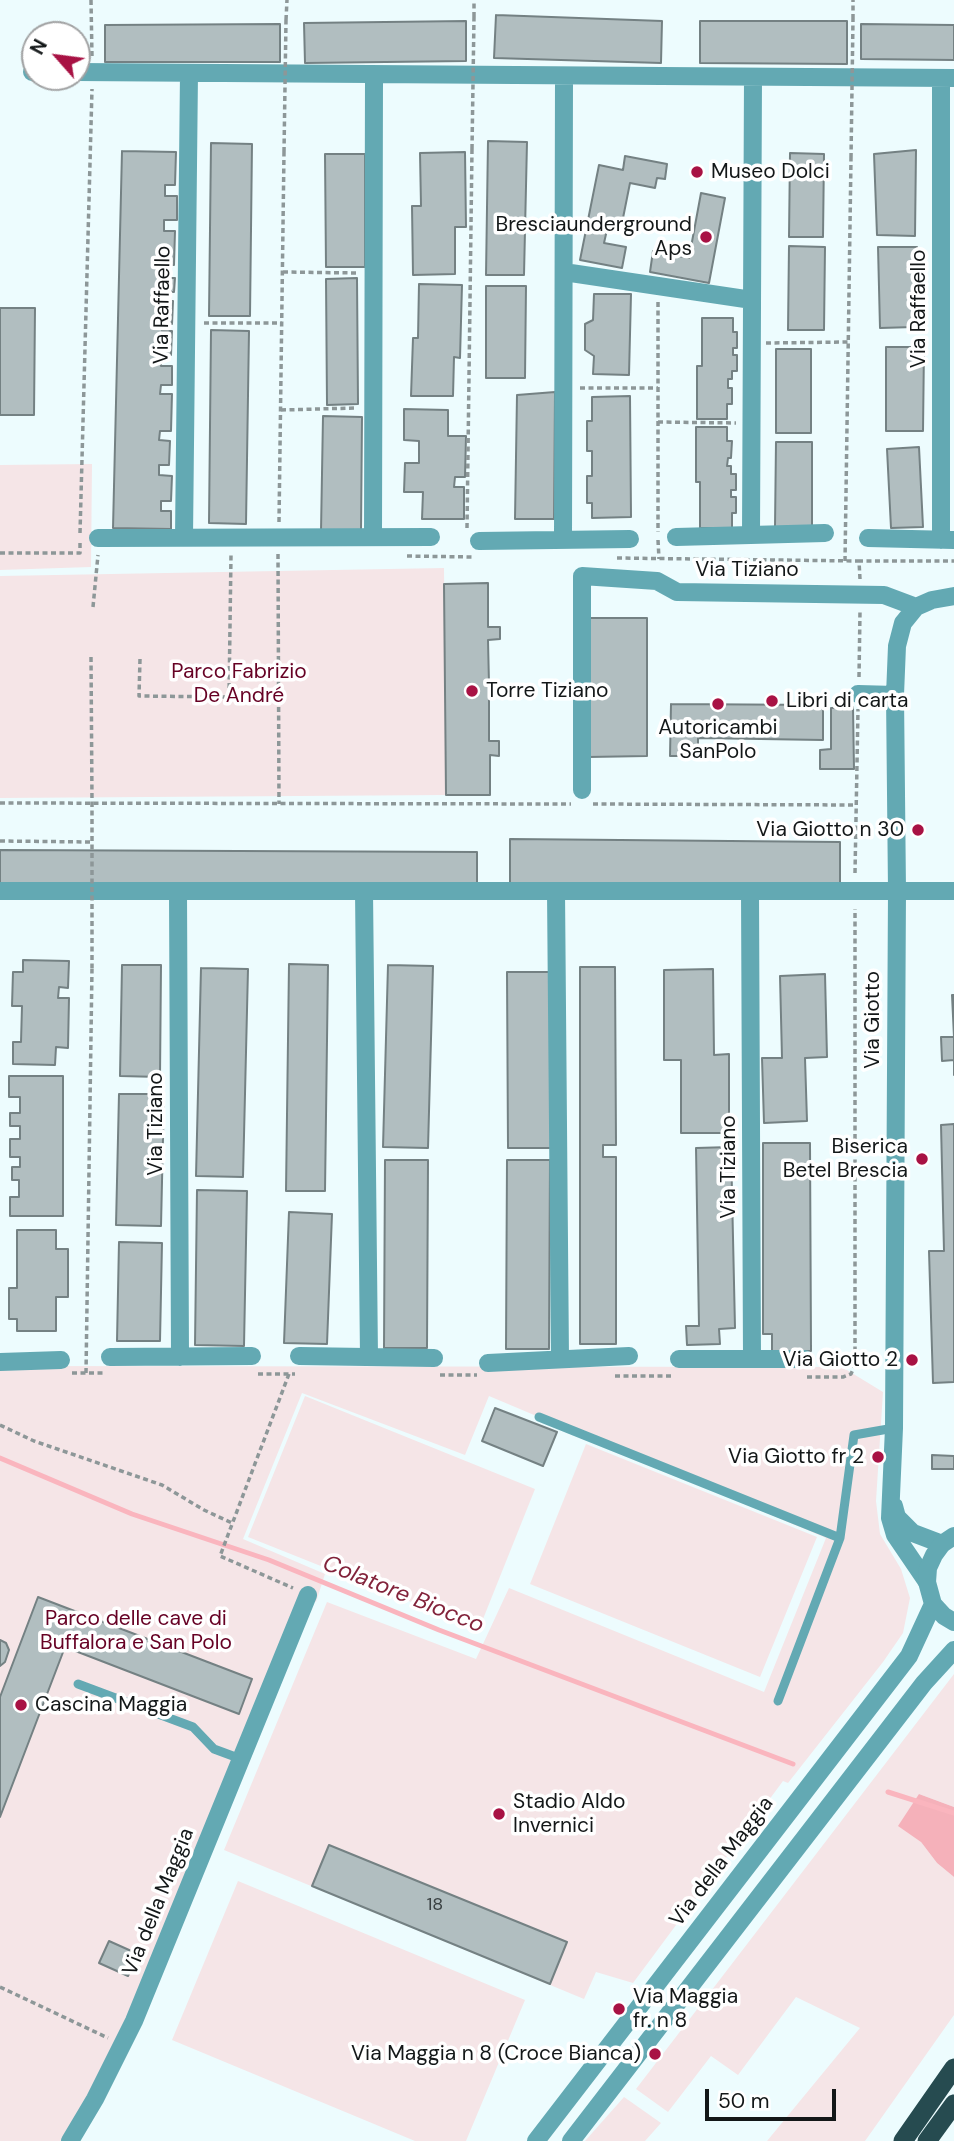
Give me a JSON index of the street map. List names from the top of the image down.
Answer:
{
  "streets": {
    "street": [
      "Via Raffaello",
      "Via Tiziano",
      "Via Giotto",
      "Via della Maggia"
    ]
  },
  "crossings": [
    ["Via Tiziano", "Via Giotto"],
    ["Via Giotto", "Via della Maggia"]
  ],
  "water": ["Colatore Biocco"],
  "parks": ["Parco Fabrizio De André", "Parco delle cave di Buffalora e San Polo"],
  "places": [
    "Museo Dolci",
    "Bresciaunderground Aps",
    "Torre Tiziano",
    "Libri di carta",
    "Autoricambi SanPolo",
    "Via Giotto n 30",
    "Biserica Betel Brescia",
    "Via Giotto 2",
    "Via Giotto fr 2",
    "Cascina Maggia",
    "Stadio Aldo Invernici",
    "Via Maggia fr. n 8",
    "Via Maggia n 8 (Croce Bianca)"
  ],
  "house_numbers": ["18"],
  "scale_bar": "50 m",
  "north": "top left"
}
